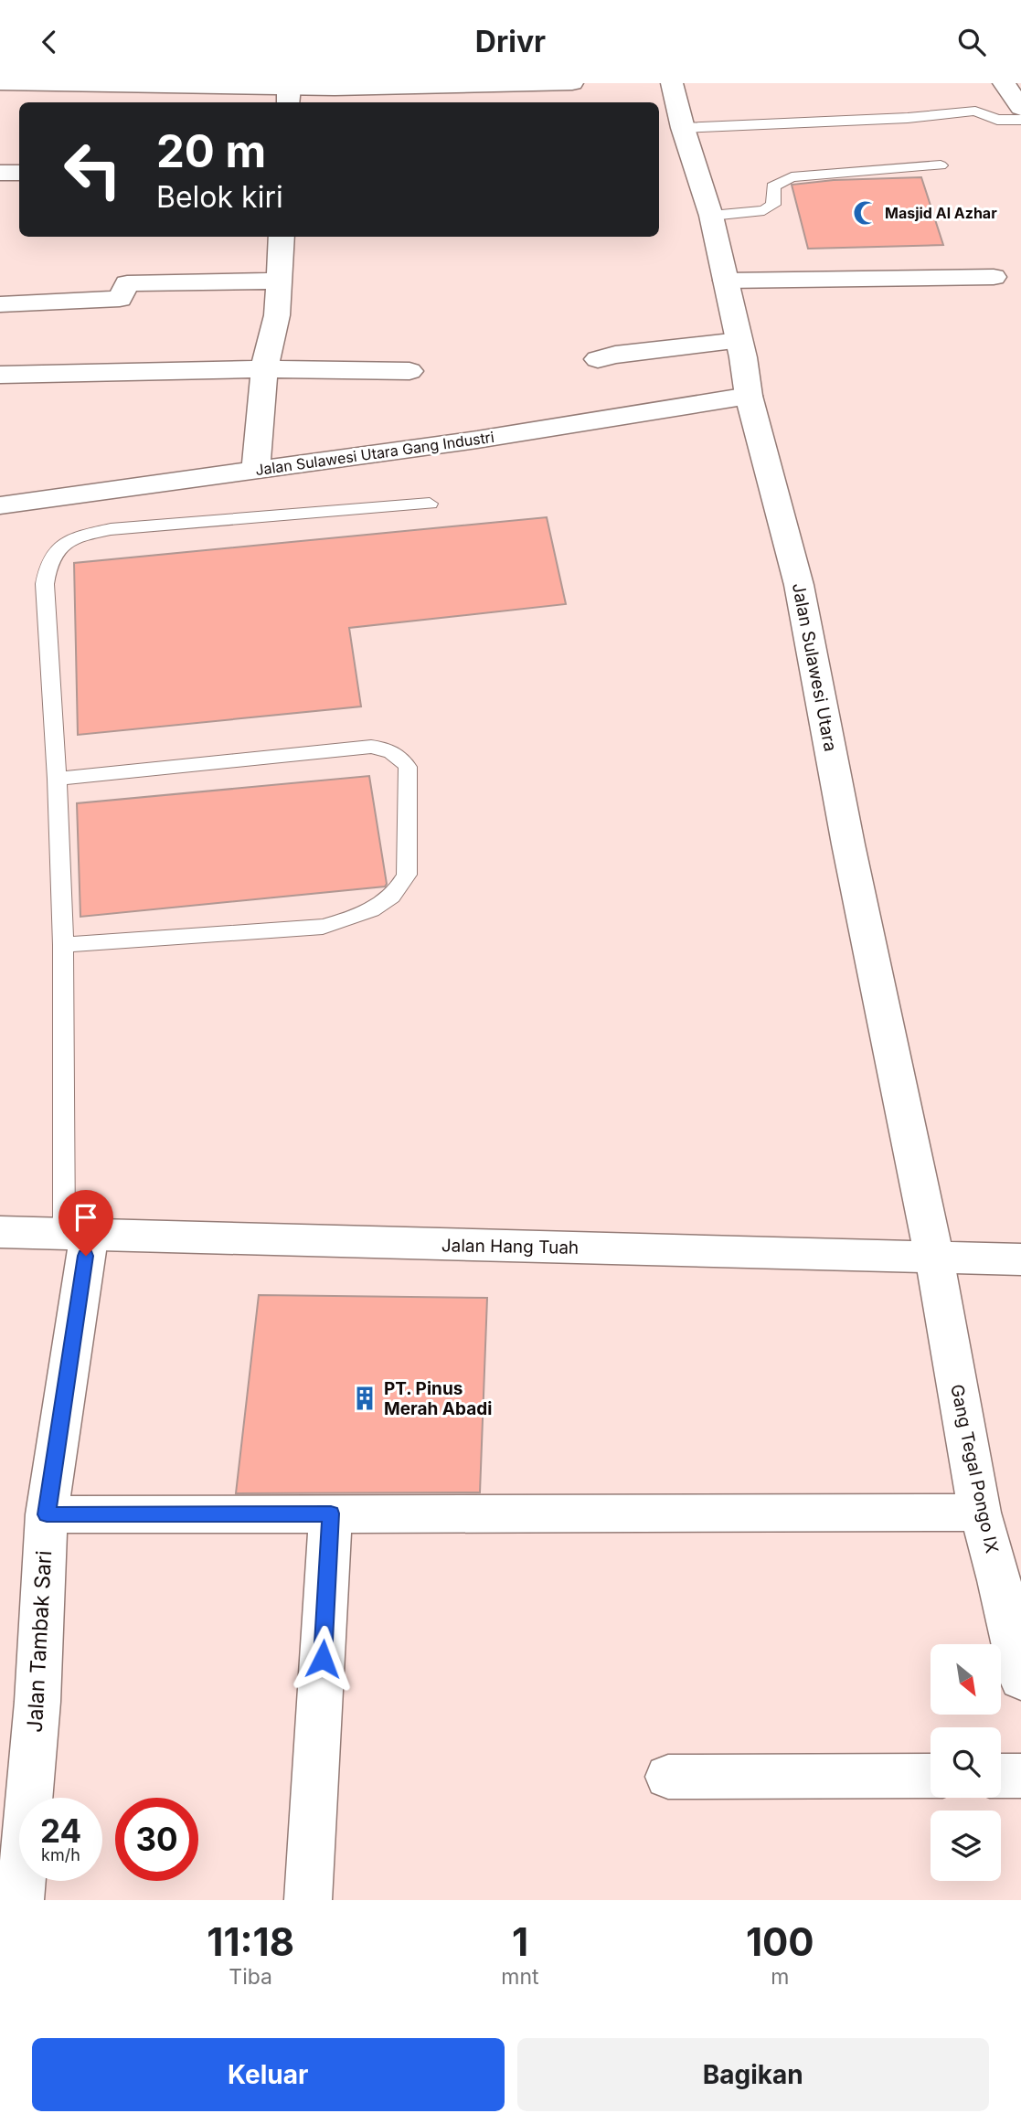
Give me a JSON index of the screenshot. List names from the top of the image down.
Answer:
{
  "streets": {
    "street": [
      "Jalan Sulawesi Utara Gang Industri",
      "Jalan Sulawesi Utara",
      "Jalan Hang Tuah",
      "Gang Tegal Pongo IX",
      "Jalan Tambak Sari"
    ]
  },
  "crossings": [
    ["Jalan Sulawesi Utara Gang Industri", "Jalan Sulawesi Utara"],
    ["Jalan Sulawesi Utara", "Jalan Hang Tuah"],
    ["Jalan Sulawesi Utara", "Gang Tegal Pongo IX"],
    ["Jalan Hang Tuah", "Gang Tegal Pongo IX"],
    ["Jalan Hang Tuah", "Jalan Tambak Sari"]
  ],
  "places": {
    "mosque": ["Masjid Al Azhar"],
    "building": ["PT. Pinus Merah Abadi"]
  },
  "north": "bottom right",
  "page": {
    "header": "Drivr",
    "turn": ["20 m", "Belok kiri"],
    "speed": "24 km/h",
    "limit": "30",
    "eta": [
      "11:18",
      "Tiba",
      "1",
      "mnt",
      "100",
      "m"
    ],
    "buttons": ["Keluar", "Bagikan"]
  }
}
